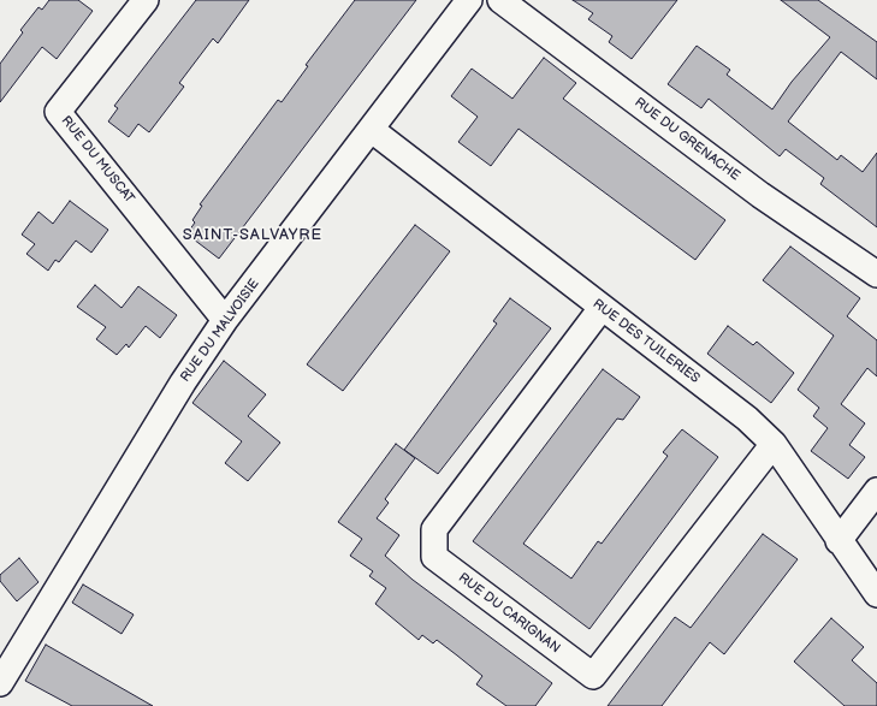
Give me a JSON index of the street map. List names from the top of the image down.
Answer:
{
  "streets": {
    "street": [
      "RUE DU GRENACHE",
      "RUE DU MUSCAT",
      "RUE DU MALVOISIE",
      "RUE DES TUILERIES",
      "RUE DU CARIGNAN"
    ]
  },
  "crossings": [
    ["RUE DU MUSCAT", "RUE DU MALVOISIE"],
    ["RUE DU MALVOISIE", "RUE DES TUILERIES"],
    ["RUE DES TUILERIES", "RUE DU CARIGNAN"]
  ],
  "districts": ["SAINT-SALVAYRE"]
}
